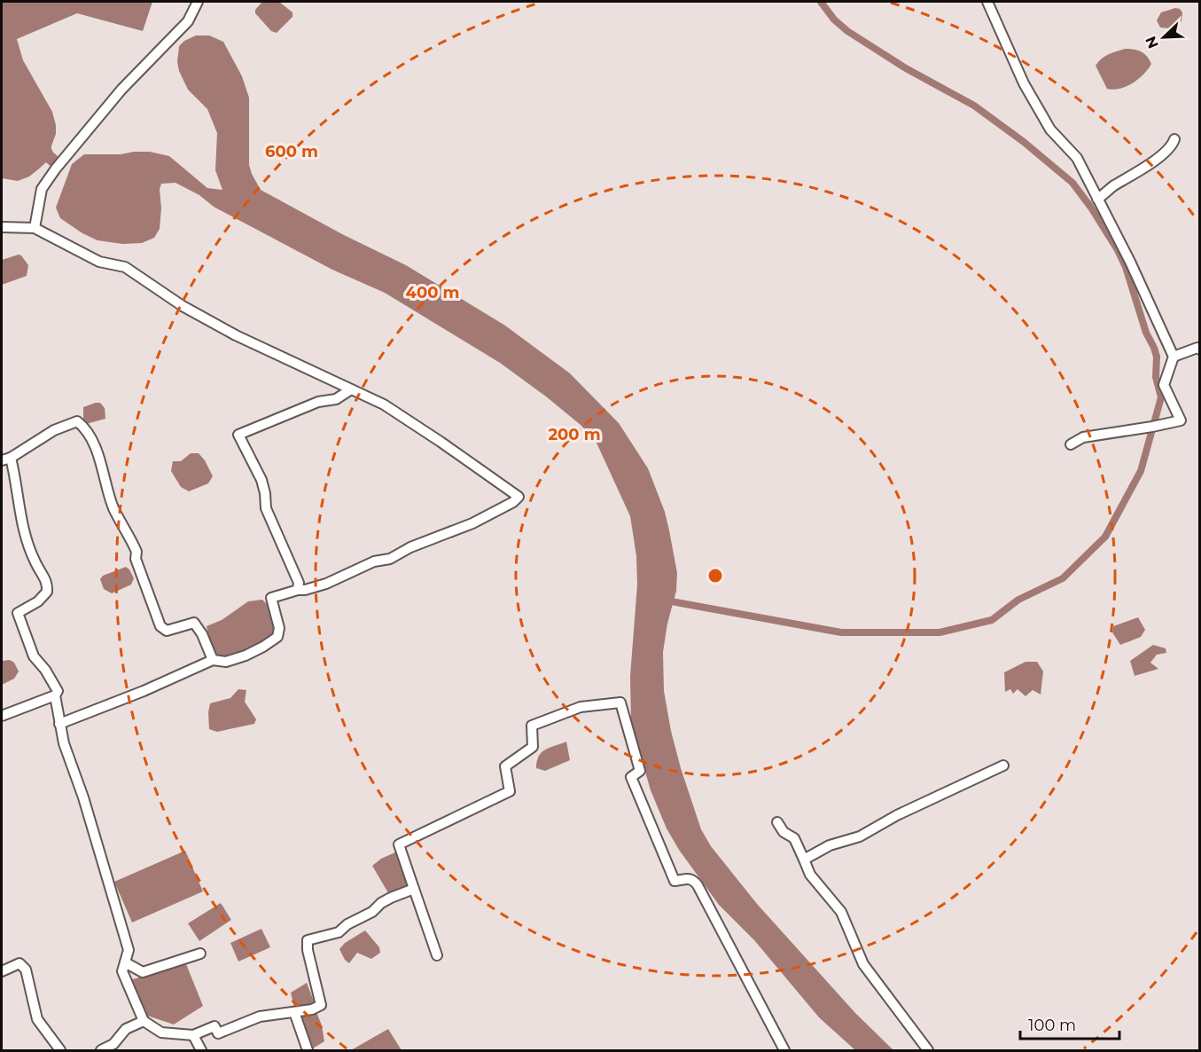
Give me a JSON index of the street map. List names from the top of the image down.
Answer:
{
  "scale_bar": "100 m",
  "north": "bottom left",
  "rings": ["600 m", "400 m", "200 m"]
}
